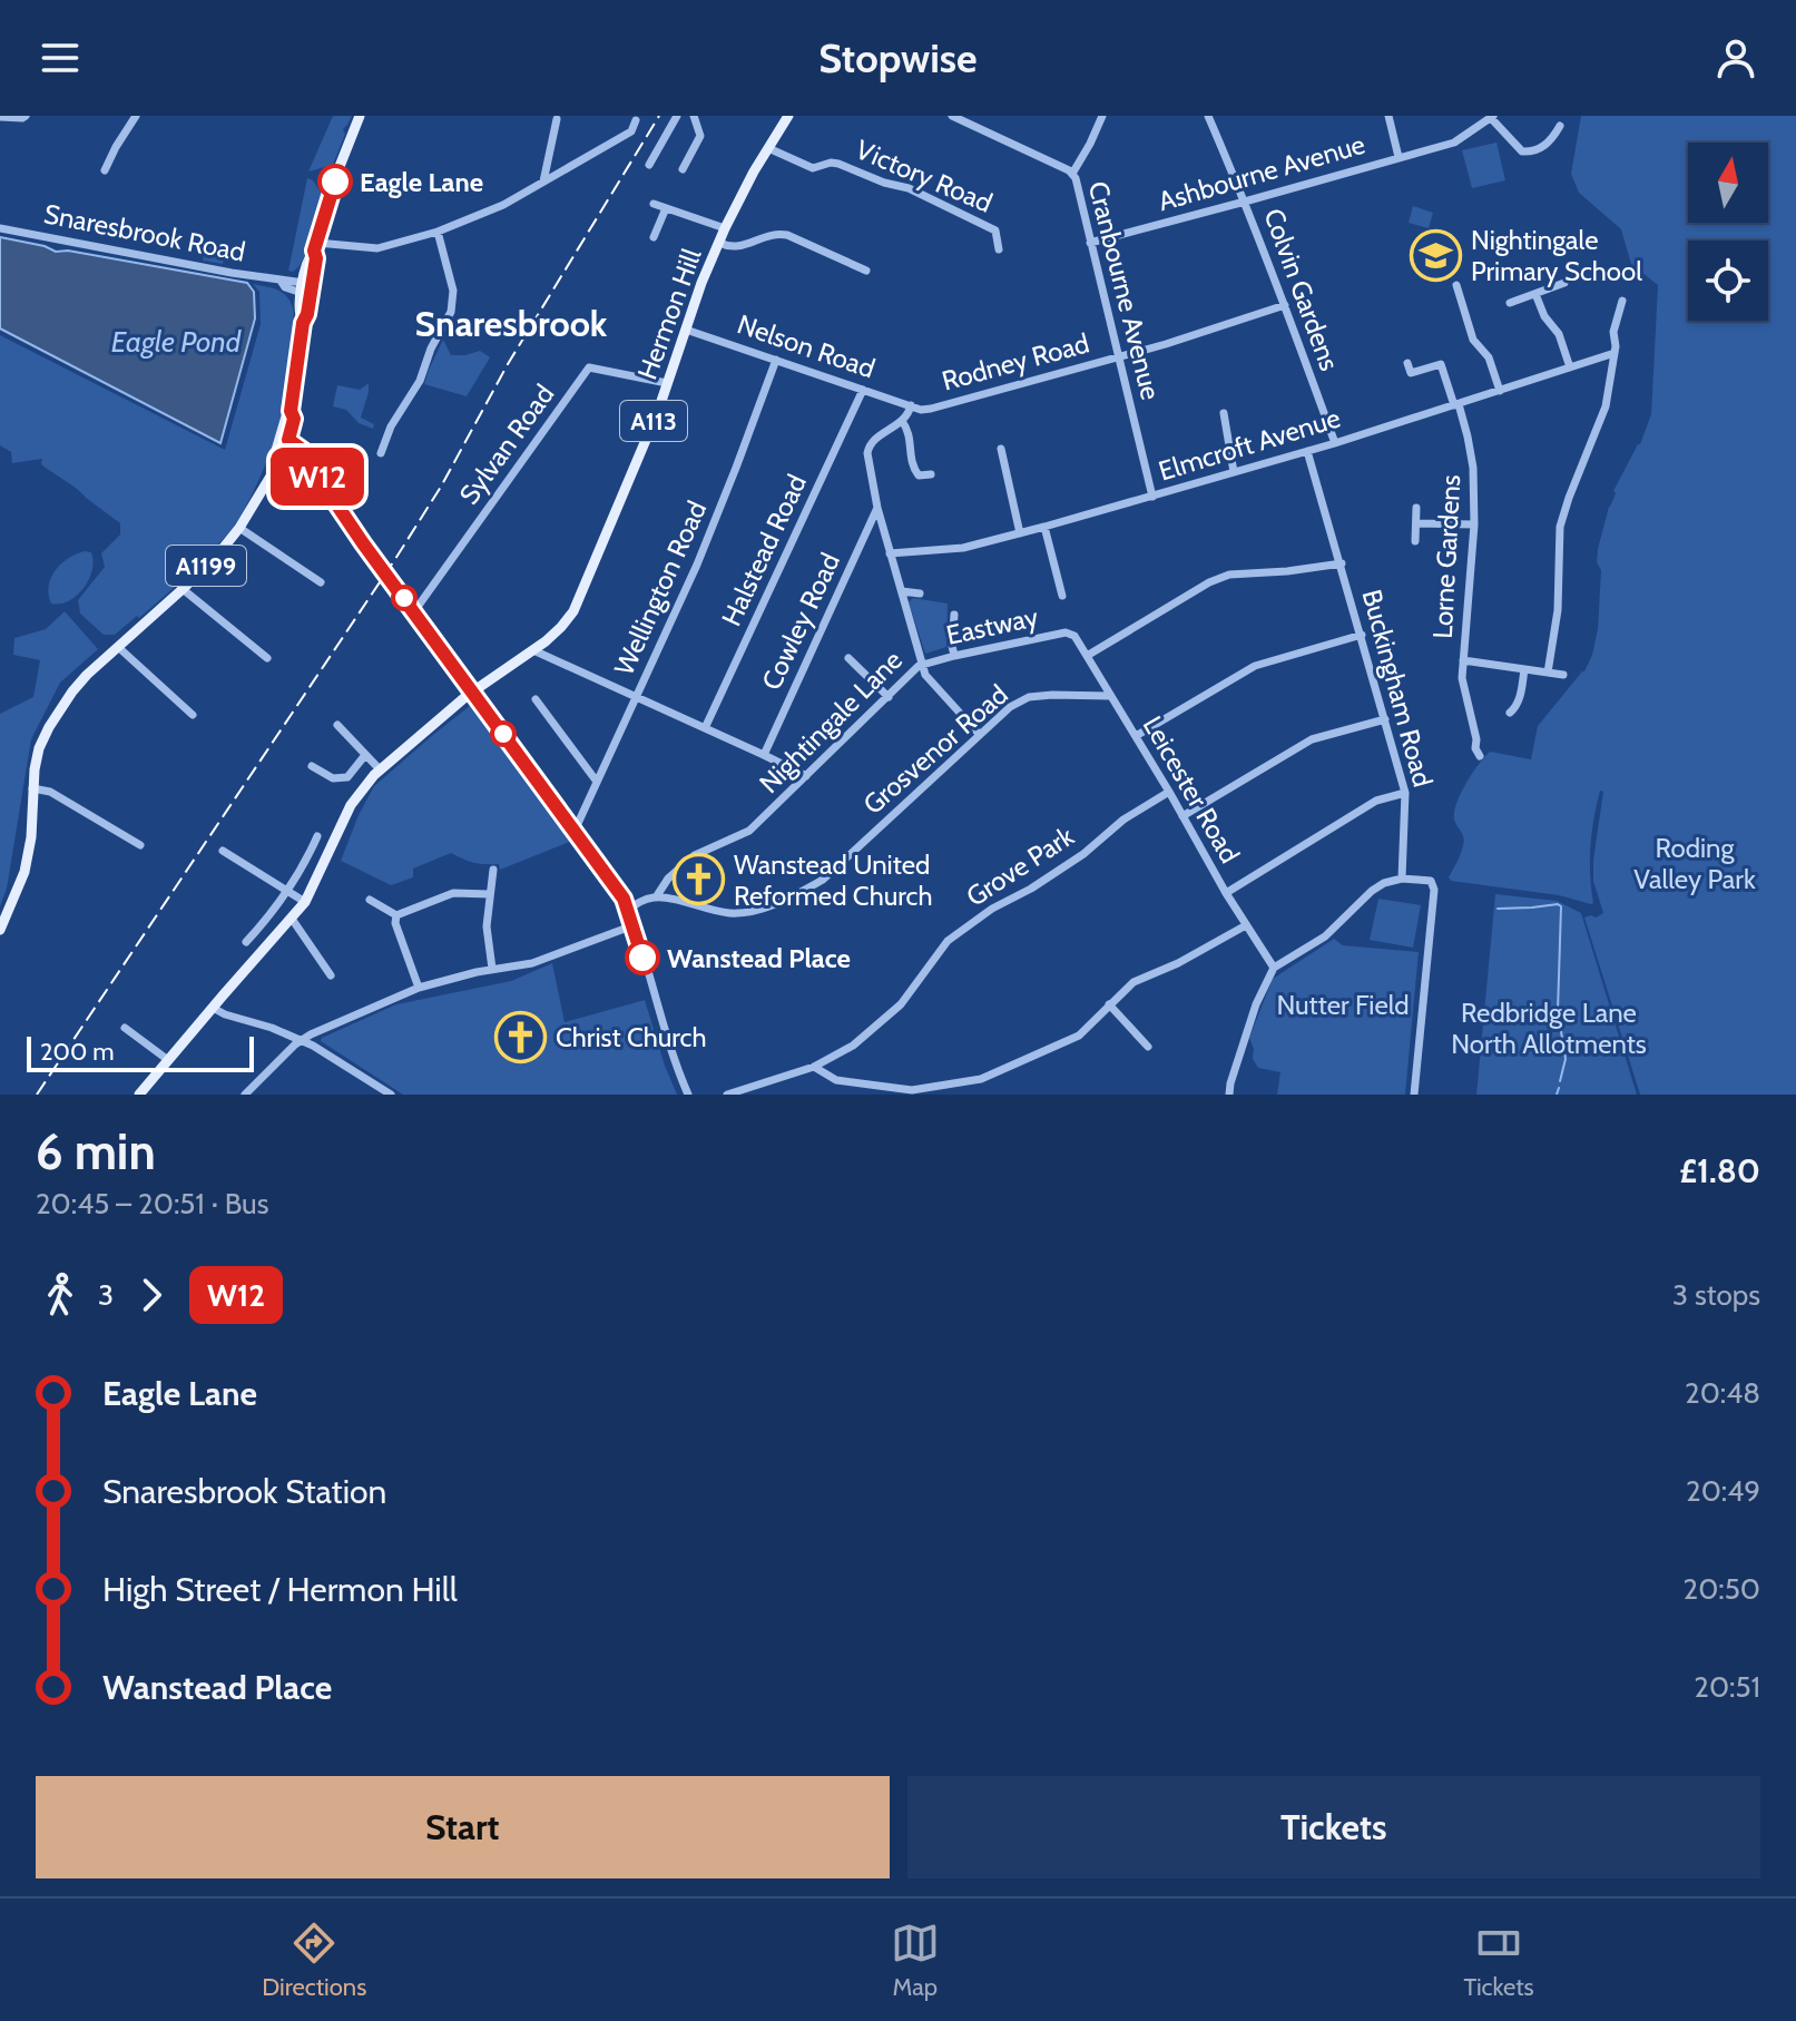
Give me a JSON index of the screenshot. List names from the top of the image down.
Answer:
{
  "streets": {
    "main road": ["Hermon Hill", "A113", "A1199"],
    "street": [
      "Ashbourne Avenue",
      "Victory Road",
      "Snaresbrook Road",
      "Colvin Gardens",
      "Cranbourne Avenue",
      "Nelson Road",
      "Rodney Road",
      "Sylvan Road",
      "Elmcroft Avenue",
      "Halstead Road",
      "Lorne Gardens",
      "Wellington Road",
      "Cowley Road",
      "Eastway",
      "Buckingham Road",
      "Nightingale Lane",
      "Grosvenor Road",
      "Leicester Road",
      "Grove Park"
    ]
  },
  "crossings": [
    ["Ashbourne Avenue", "Colvin Gardens"],
    ["Ashbourne Avenue", "Cranbourne Avenue"],
    ["Victory Road", "Hermon Hill"],
    ["Snaresbrook Road", "A1199"],
    ["Colvin Gardens", "Rodney Road"],
    ["Colvin Gardens", "Elmcroft Avenue"],
    ["Cranbourne Avenue", "Rodney Road"],
    ["Cranbourne Avenue", "Elmcroft Avenue"],
    ["Hermon Hill", "Nelson Road"],
    ["Hermon Hill", "A113"],
    ["Hermon Hill", "Sylvan Road"],
    ["Nelson Road", "Rodney Road"],
    ["Nelson Road", "Halstead Road"],
    ["Nelson Road", "Wellington Road"],
    ["Nelson Road", "Nightingale Lane"],
    ["Rodney Road", "Nightingale Lane"],
    ["Elmcroft Avenue", "Lorne Gardens"],
    ["Elmcroft Avenue", "Buckingham Road"],
    ["Elmcroft Avenue", "Nightingale Lane"],
    ["Cowley Road", "Nightingale Lane"],
    ["Eastway", "Nightingale Lane"],
    ["Eastway", "Leicester Road"],
    ["Nightingale Lane", "Grosvenor Road"],
    ["Grosvenor Road", "Leicester Road"],
    ["Leicester Road", "Grove Park"]
  ],
  "districts": ["Snaresbrook"],
  "water": ["Eagle Pond"],
  "parks": ["Roding Valley Park", "Nutter Field", "Redbridge Lane North Allotments"],
  "places": {
    "other": ["Eagle Lane", "Wanstead Place"],
    "school or university": ["Nightingale Primary School"],
    "church": ["Wanstead United Reformed Church", "Christ Church"]
  },
  "lines": ["bus line W12"],
  "scale_bar": "200 m",
  "north": "top",
  "page": {
    "header": "Stopwise",
    "on_map": "W12",
    "scale": "200 m",
    "heading": ["6 min", "20:45 – 20:51 · Bus", "£1.80"],
    "legs": ["3", "W12", "3 stops"],
    "list": [
      {
        "name": "Eagle Lane",
        "value": "20:48"
      },
      {
        "name": "Snaresbrook Station",
        "value": "20:49"
      },
      {
        "name": "High Street / Hermon Hill",
        "value": "20:50"
      },
      {
        "name": "Wanstead Place",
        "value": "20:51"
      }
    ],
    "buttons": ["Start", "Tickets"],
    "tabs": ["Directions", "Map", "Tickets"]
  }
}
